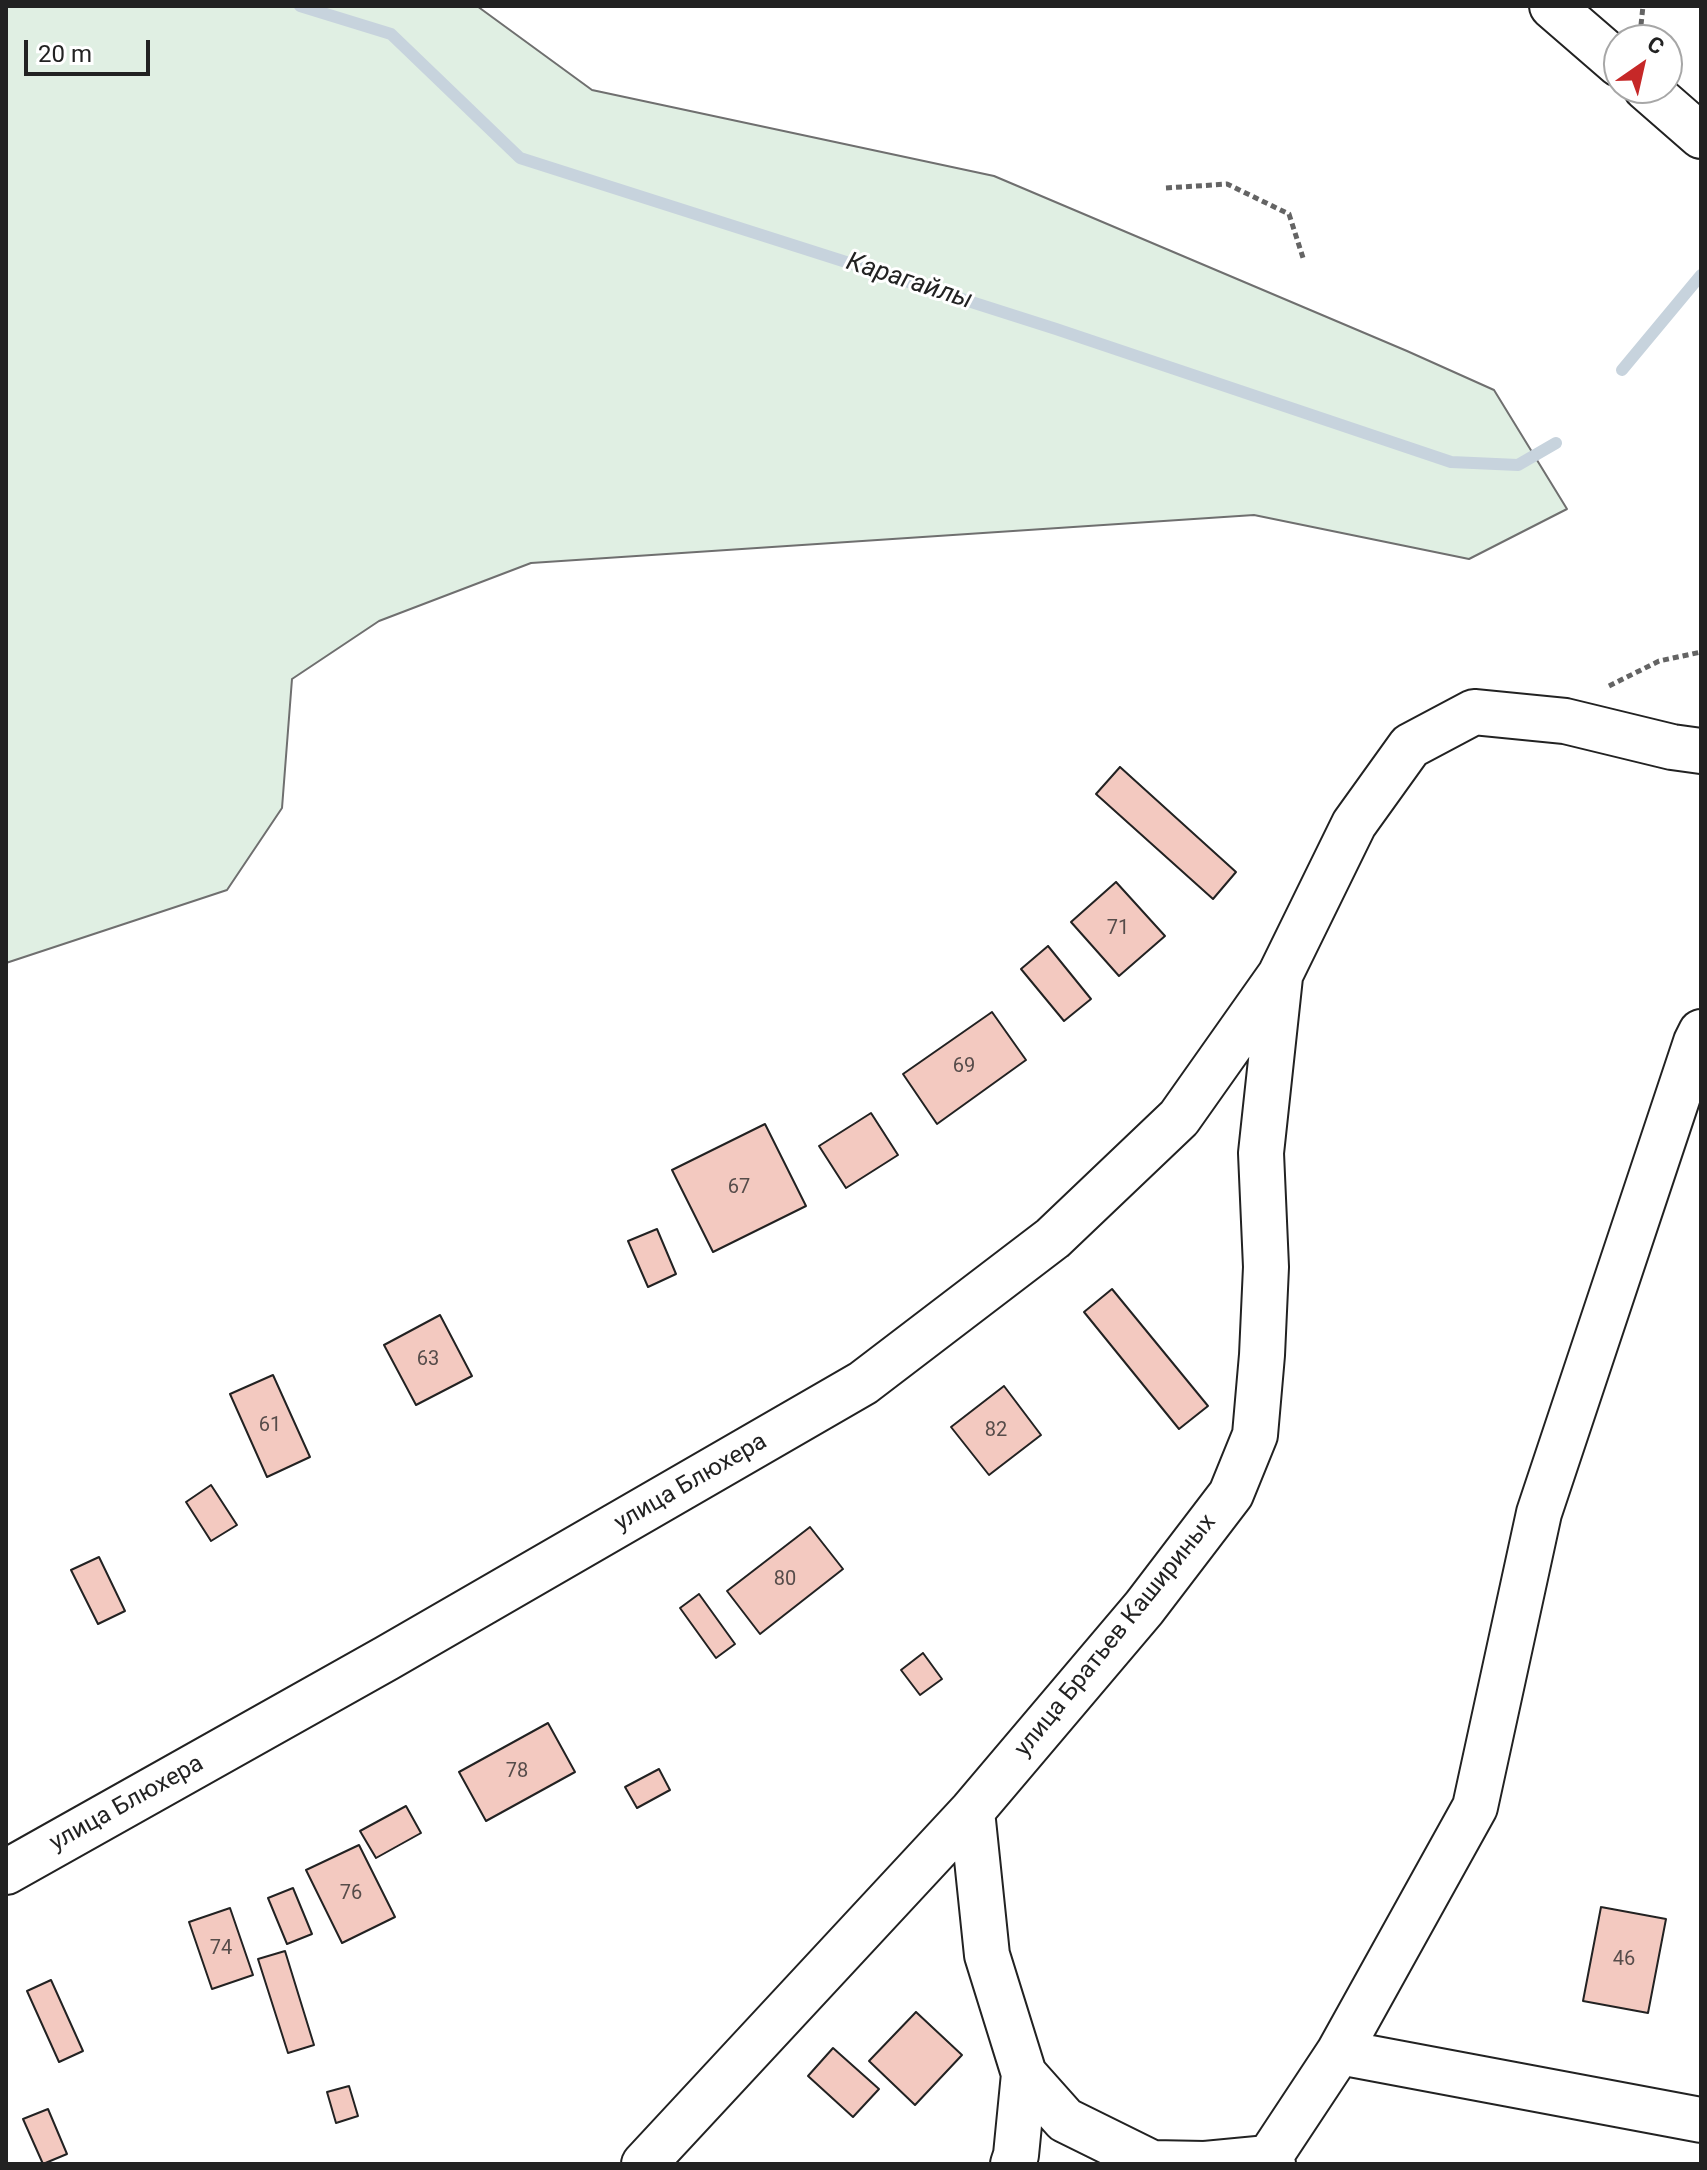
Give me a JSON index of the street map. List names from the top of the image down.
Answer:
{
  "streets": {
    "street": ["улица Блюхера", "улица Братьев Кашириных"]
  },
  "crossings": [
    ["улица Блюхера", "улица Братьев Кашириных"]
  ],
  "water": ["Карагайлы"],
  "house_numbers": [
    "71",
    "69",
    "67",
    "63",
    "61",
    "82",
    "80",
    "78",
    "76",
    "74",
    "46"
  ],
  "scale_bar": "20 m",
  "north": "top right"
}
